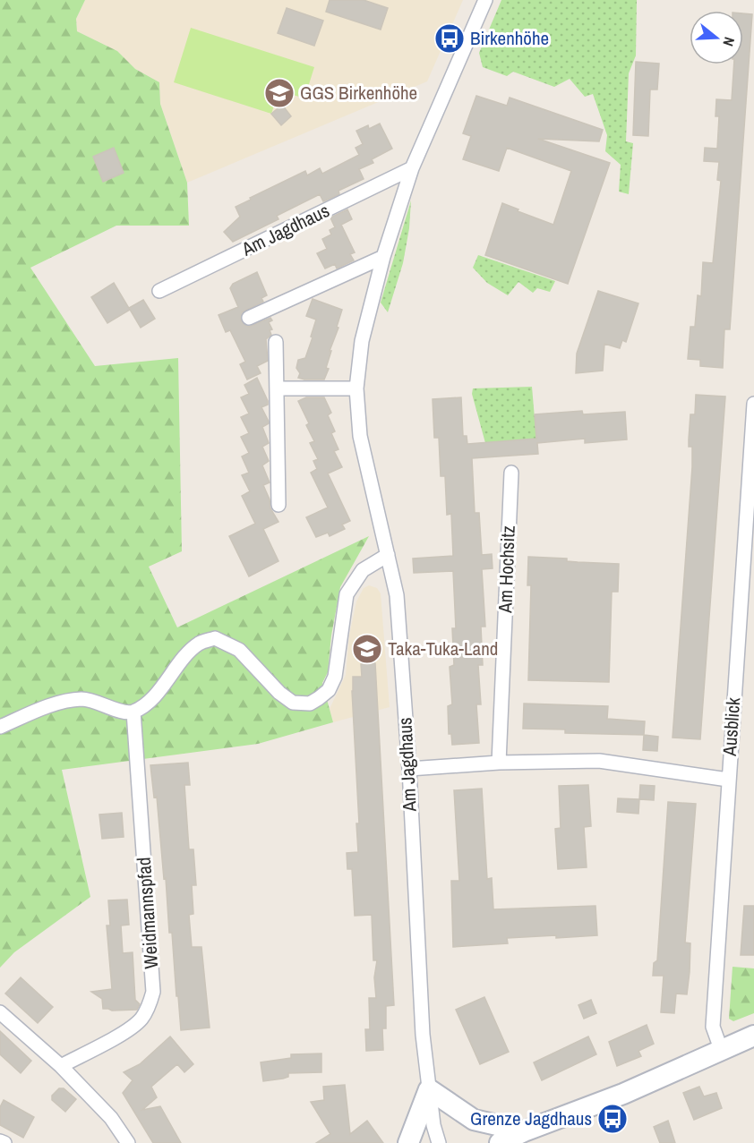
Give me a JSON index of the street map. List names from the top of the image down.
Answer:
{
  "streets": {
    "street": [
      "Am Jagdhaus",
      "Am Hochsitz",
      "Ausblick",
      "Weidmannspfad"
    ]
  },
  "places": {
    "bus stop": ["Birkenhöhe", "Grenze Jagdhaus"],
    "school or university": ["GGS Birkenhöhe", "Taka-Tuka-Land"]
  },
  "north": "right"
}
